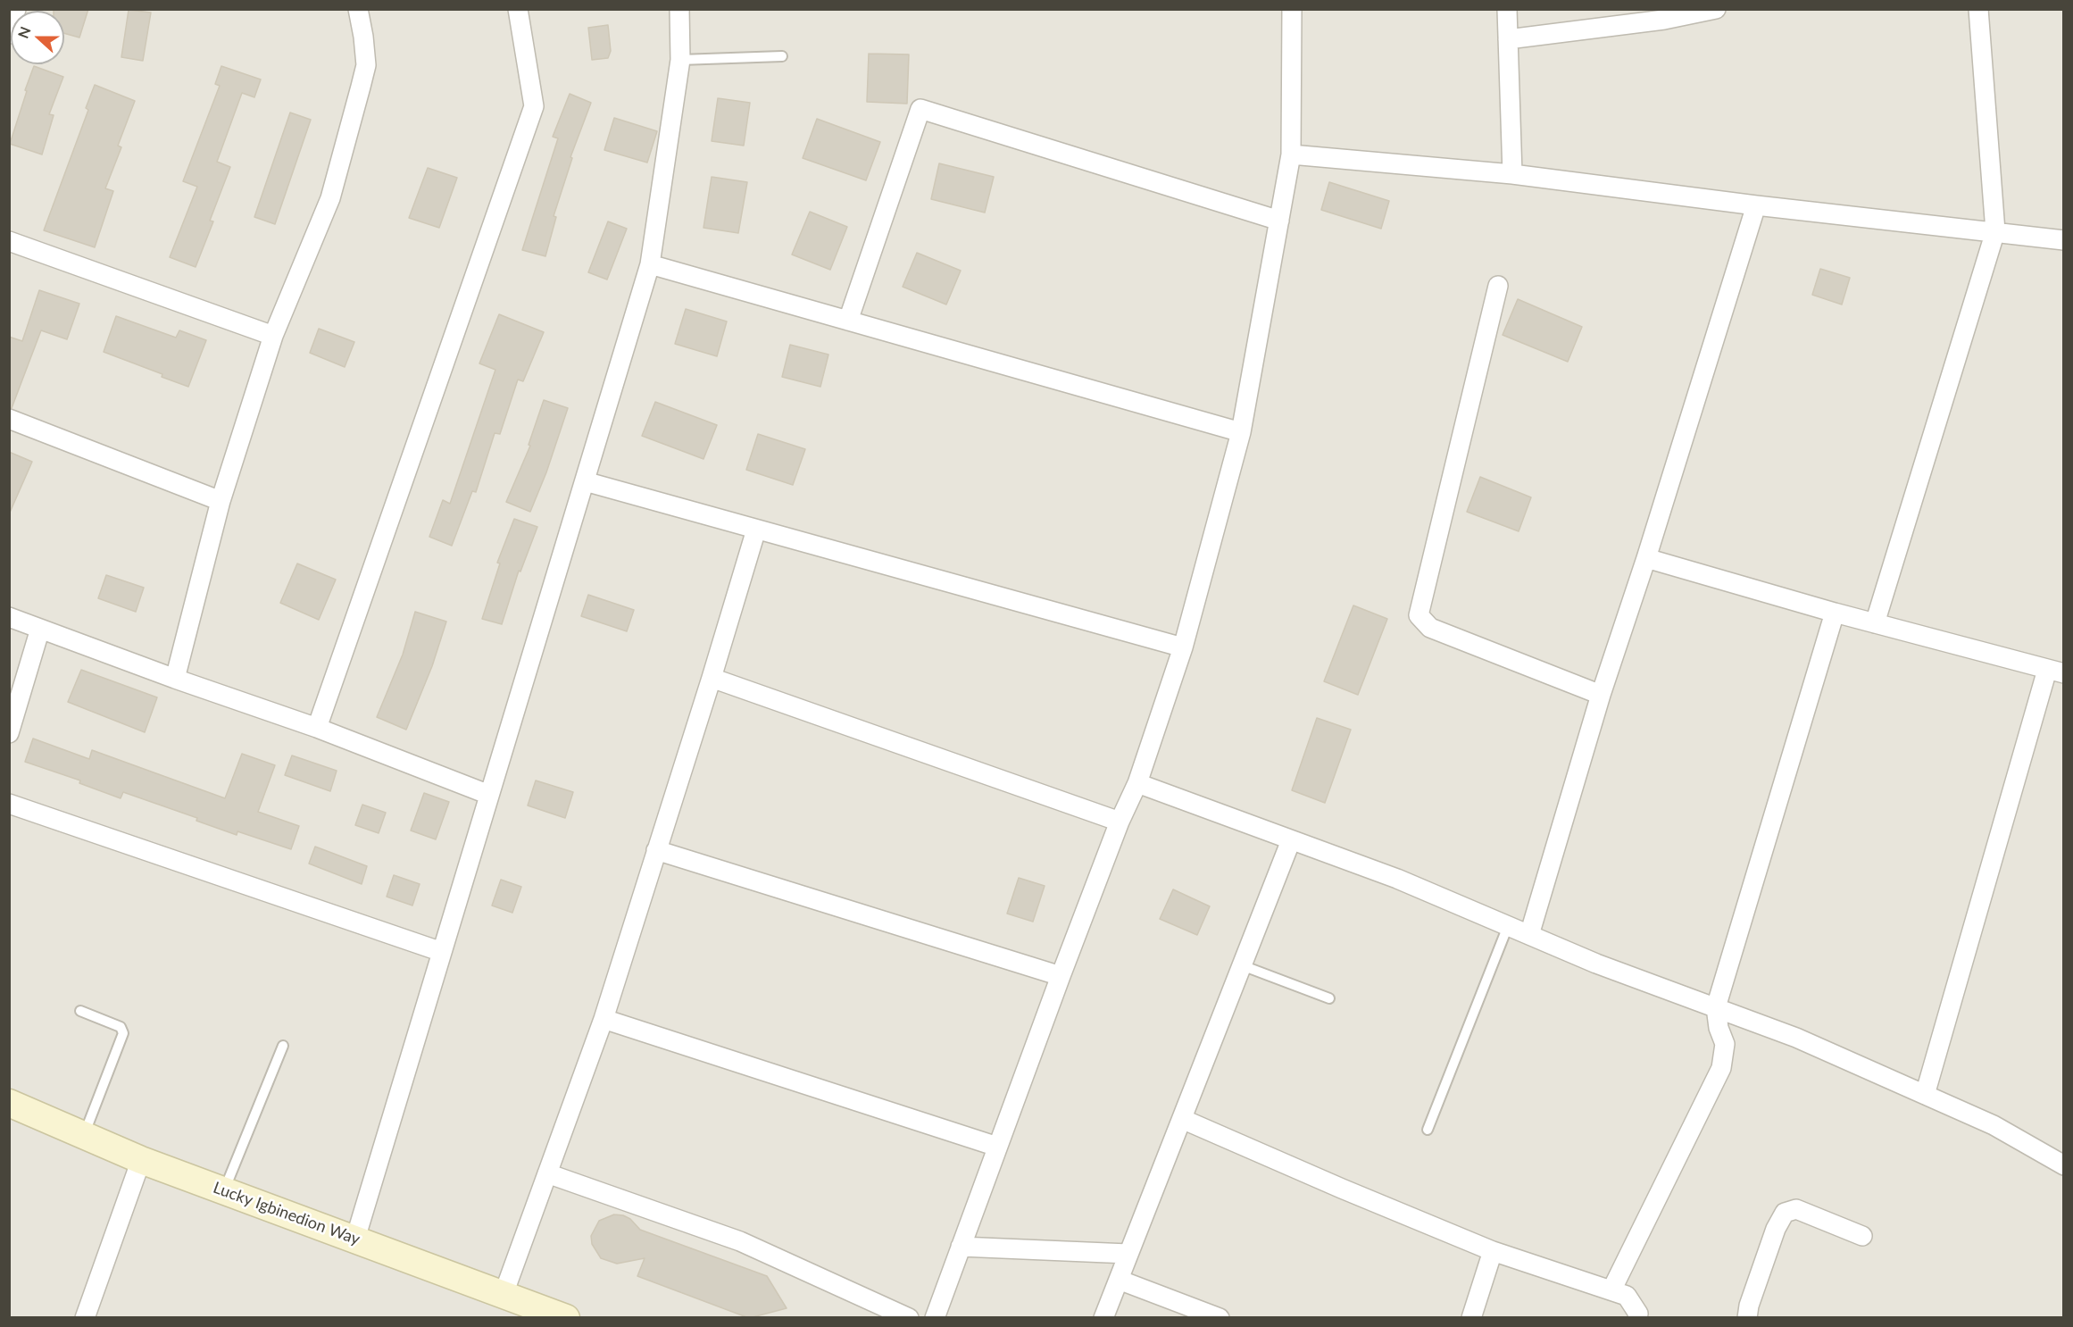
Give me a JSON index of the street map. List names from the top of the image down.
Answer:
{
  "streets": {
    "street": ["Lucky Igbinedion Way"]
  },
  "north": "left"
}
